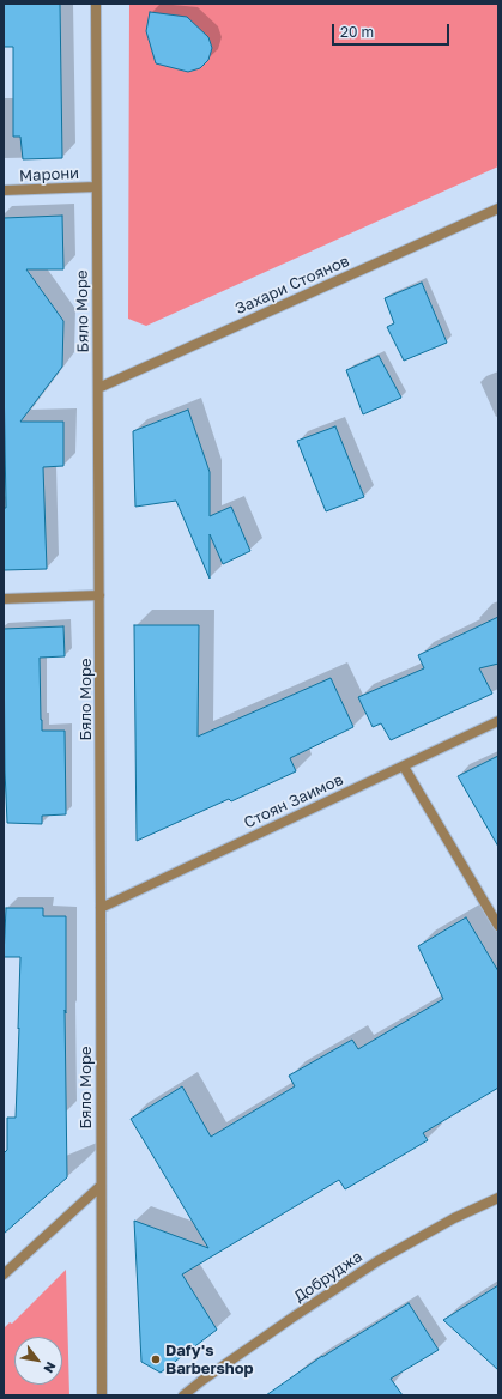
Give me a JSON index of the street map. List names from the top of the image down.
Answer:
{
  "streets": {
    "street": [
      "Марони",
      "Захари Стоянов",
      "Бяло Море",
      "Стоян Заимов",
      "Добруджа"
    ]
  },
  "crossings": [
    ["Марони", "Бяло Море"],
    ["Захари Стоянов", "Бяло Море"],
    ["Бяло Море", "Стоян Заимов"]
  ],
  "places": ["Dafy's Barbershop"],
  "scale_bar": "20 m",
  "north": "bottom right"
}
